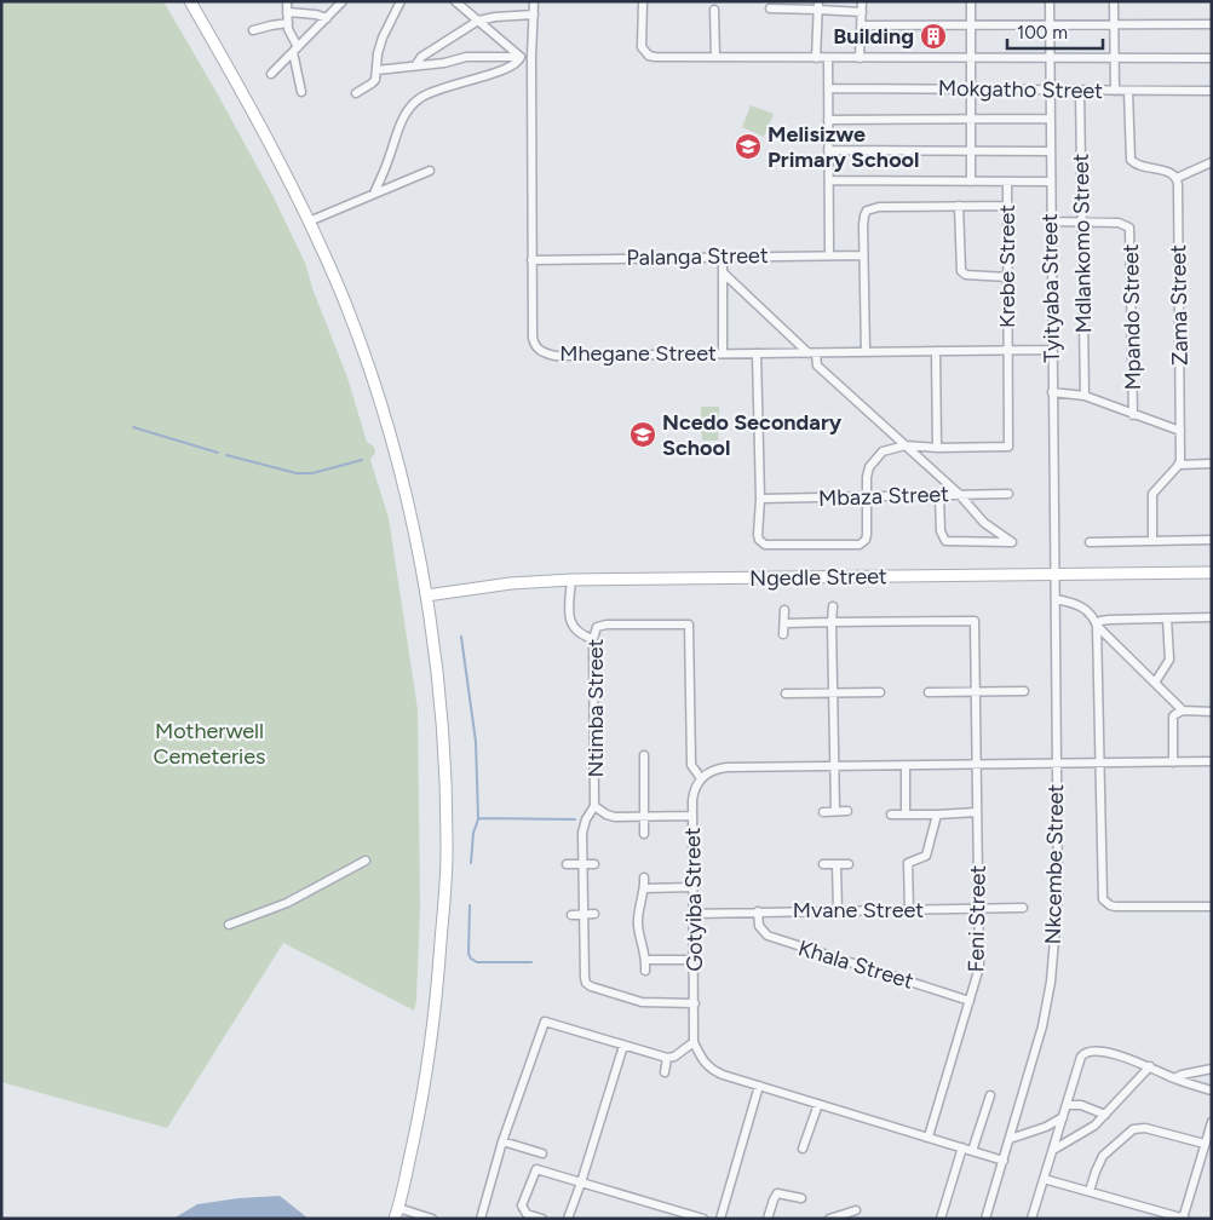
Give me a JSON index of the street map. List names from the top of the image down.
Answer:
{
  "streets": {
    "main road": ["Ngedle Street"],
    "street": [
      "Mokgatho Street",
      "Mdlankomo Street",
      "Palanga Street",
      "Krebe Street",
      "Tyityaba Street",
      "Zama Street",
      "Mpando Street",
      "Mhegane Street",
      "Mbaza Street",
      "Ntimba Street",
      "Nkcembe Street",
      "Gotyiba Street",
      "Mvane Street",
      "Feni Street",
      "Khala Street"
    ]
  },
  "crossings": [
    ["Mokgatho Street", "Mdlankomo Street"],
    ["Mokgatho Street", "Tyityaba Street"],
    ["Mdlankomo Street", "Mpando Street"],
    ["Palanga Street", "Mhegane Street"],
    ["Krebe Street", "Mhegane Street"],
    ["Tyityaba Street", "Mpando Street"],
    ["Tyityaba Street", "Mhegane Street"],
    ["Tyityaba Street", "Ngedle Street"],
    ["Tyityaba Street", "Nkcembe Street"],
    ["Ngedle Street", "Nkcembe Street"],
    ["Ntimba Street", "Gotyiba Street"],
    ["Gotyiba Street", "Mvane Street"],
    ["Mvane Street", "Feni Street"],
    ["Mvane Street", "Khala Street"],
    ["Feni Street", "Khala Street"]
  ],
  "parks": ["Motherwell Cemeteries"],
  "places": {
    "building": ["Building"],
    "school or university": ["Melisizwe Primary School", "Ncedo Secondary School"]
  },
  "scale_bar": "100 m"
}
